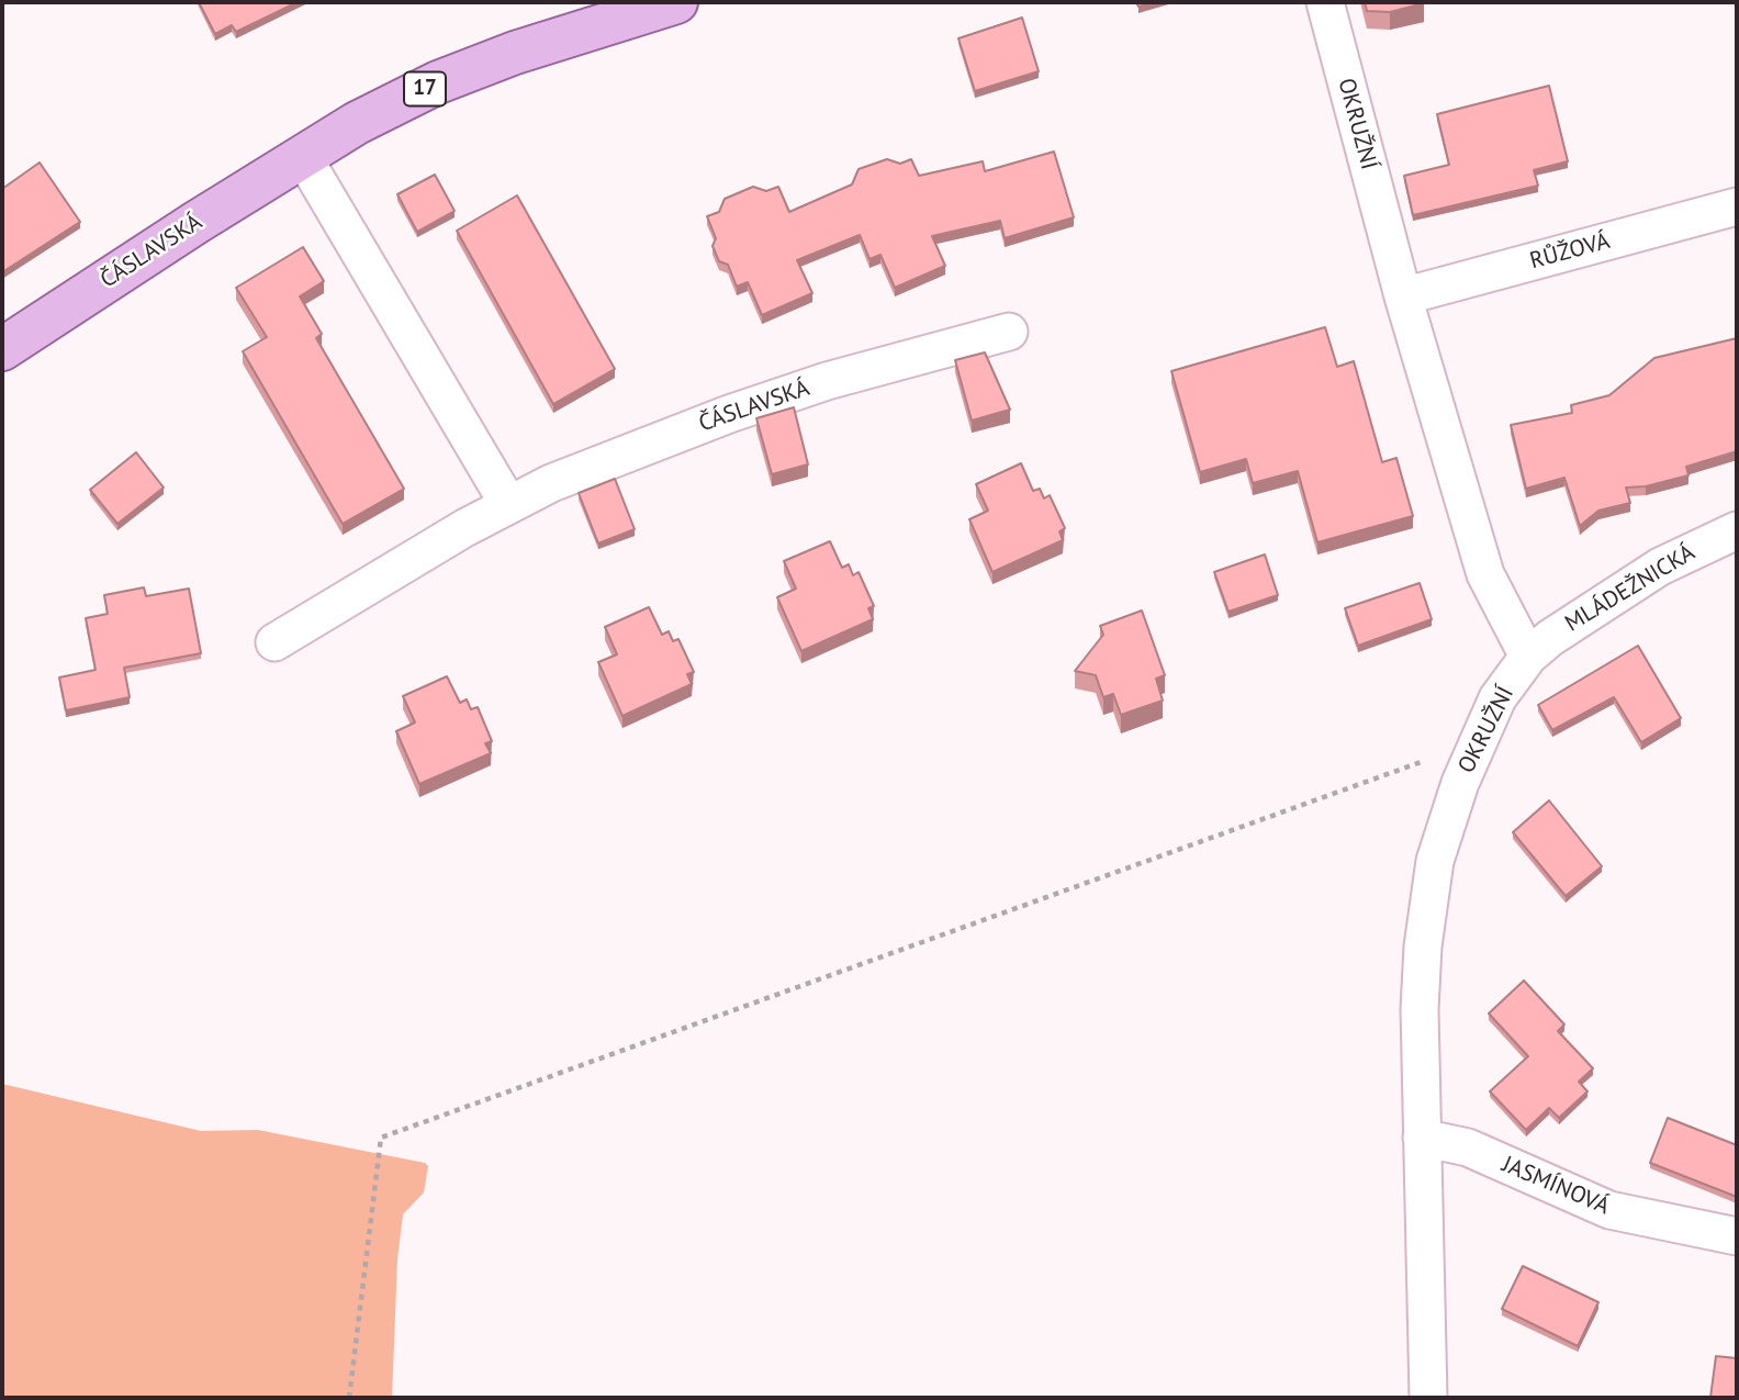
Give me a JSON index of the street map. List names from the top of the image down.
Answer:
{
  "streets": {
    "main road": ["17", "ČÁSLAVSKÁ"],
    "street": [
      "OKRUŽNÍ",
      "RŮŽOVÁ",
      "MLÁDEŽNICKÁ",
      "JASMÍNOVÁ"
    ]
  },
  "crossings": [
    ["OKRUŽNÍ", "RŮŽOVÁ"],
    ["OKRUŽNÍ", "MLÁDEŽNICKÁ"],
    ["OKRUŽNÍ", "JASMÍNOVÁ"]
  ]
}
